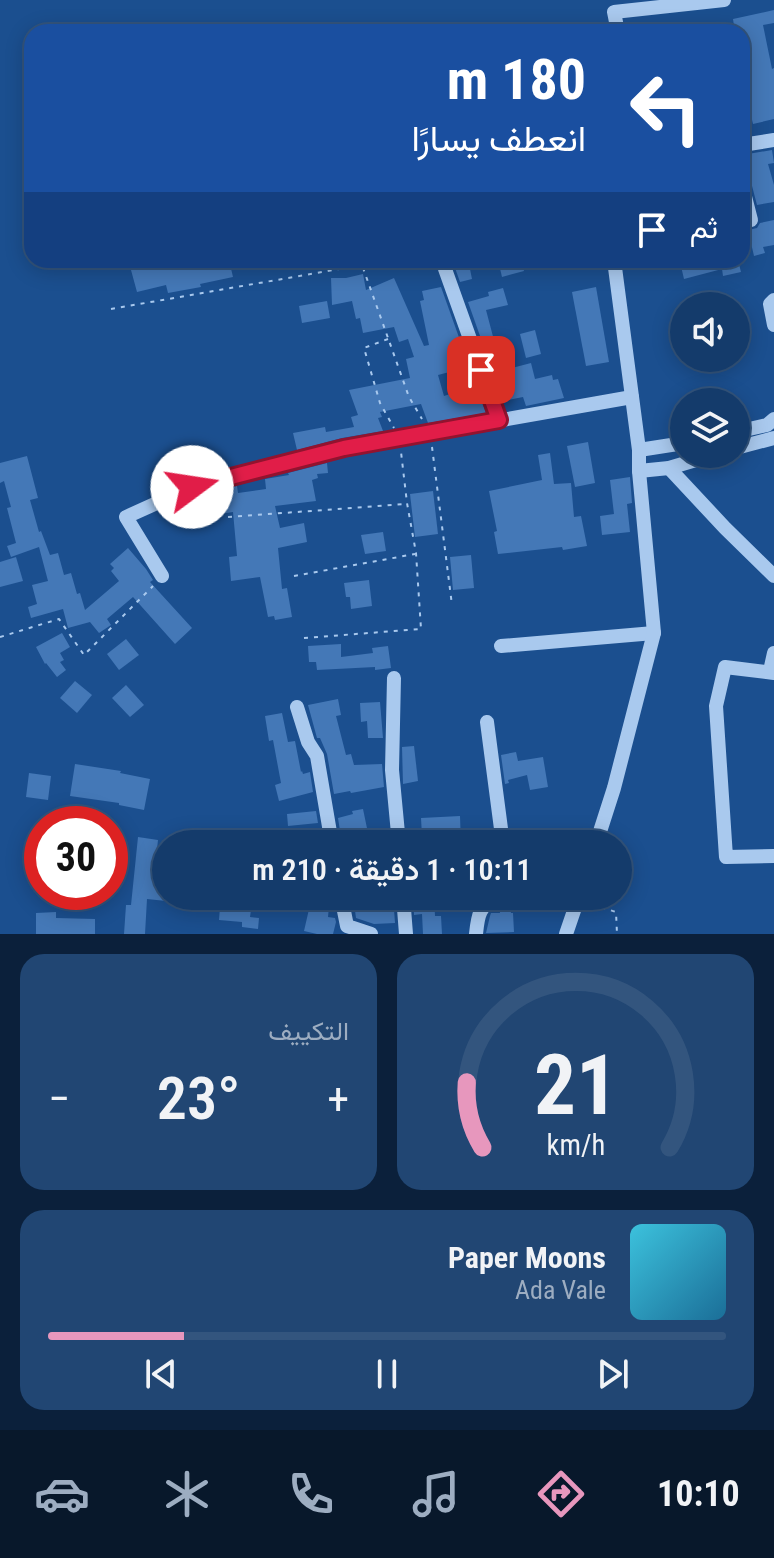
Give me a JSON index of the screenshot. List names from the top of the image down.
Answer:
{
  "page": {
    "turn": ["180 m", "انعطف يسارًا"],
    "then": "ثم",
    "limit": "30",
    "trip": "10:11 · 1 دقيقة · 210 m",
    "tile": "التكييف",
    "heat": ["−", "23°", "+"],
    "song": ["Paper Moons", "Ada Vale"],
    "tabs": "10:10",
    "gauge": ["21", "km/h"]
  }
}
